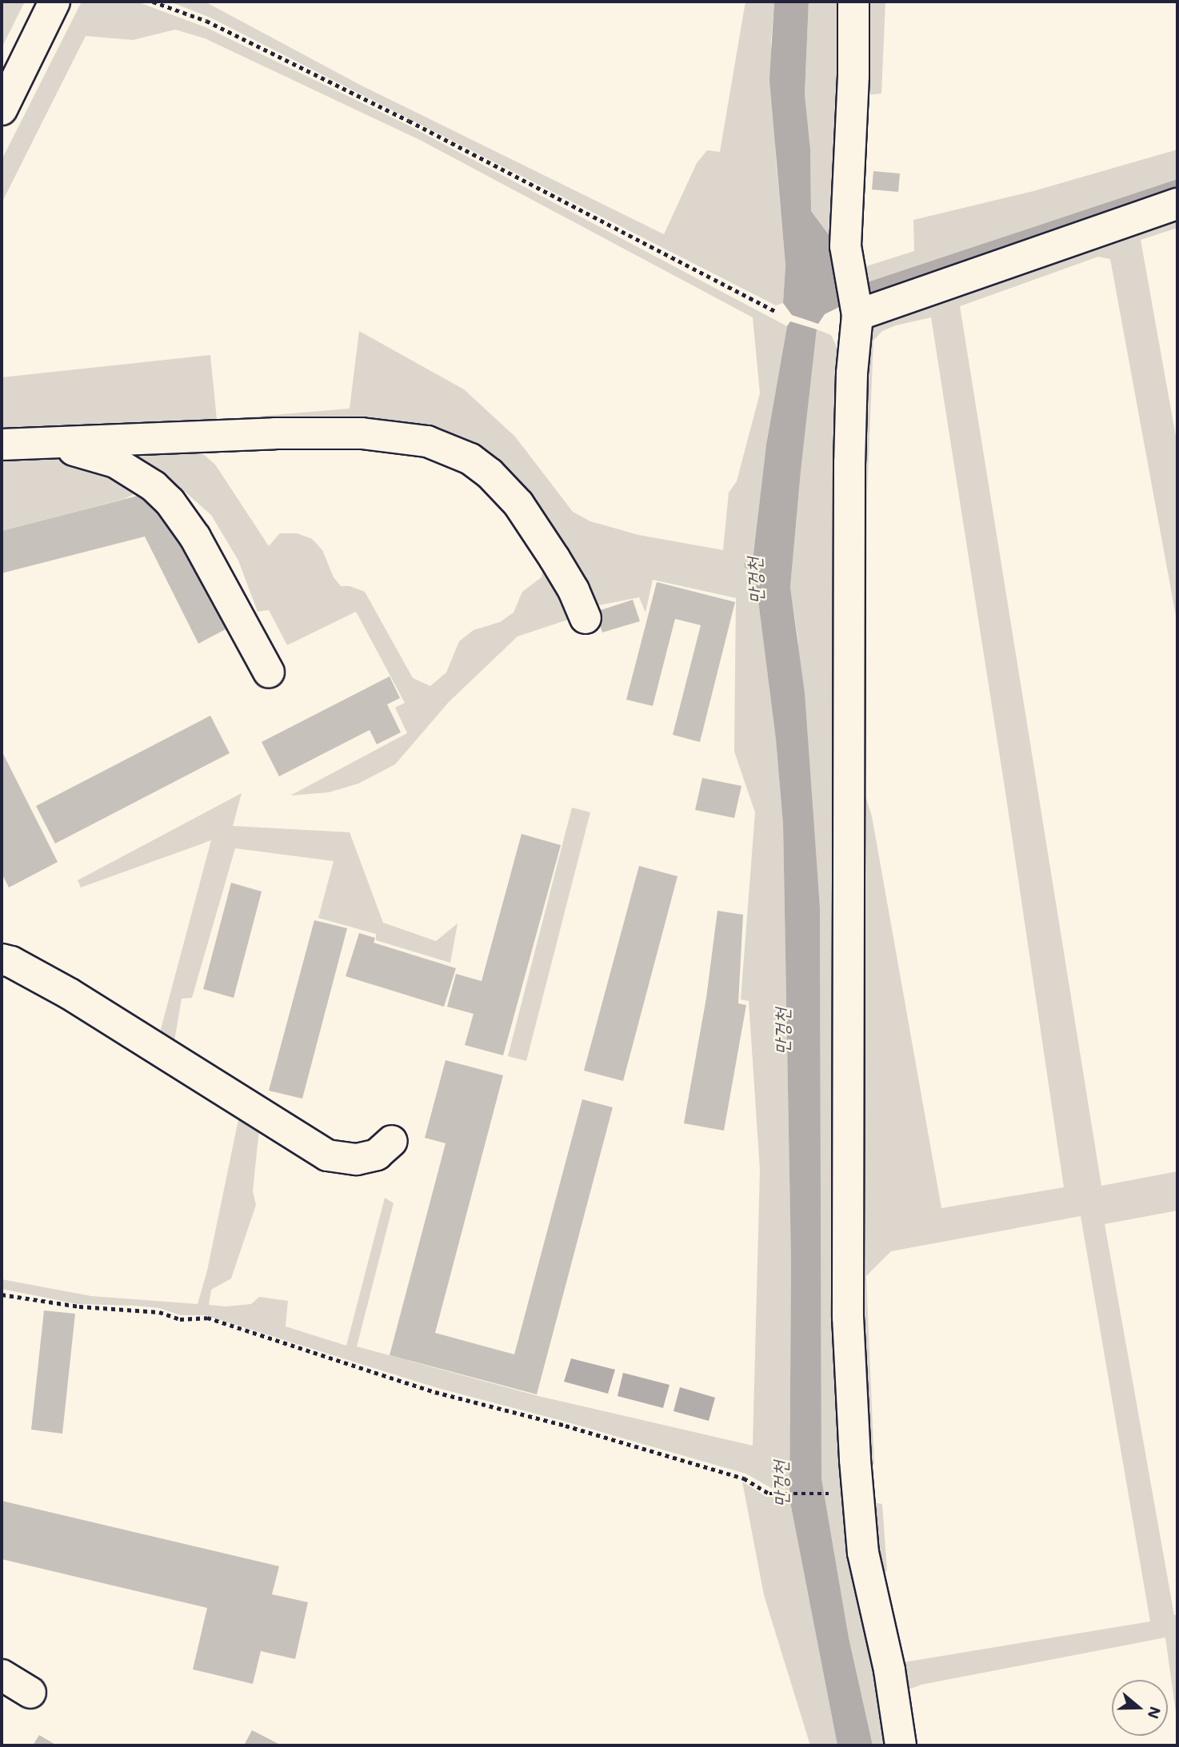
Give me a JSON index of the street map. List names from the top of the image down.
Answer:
{
  "water": ["만겅천"],
  "north": "right"
}
